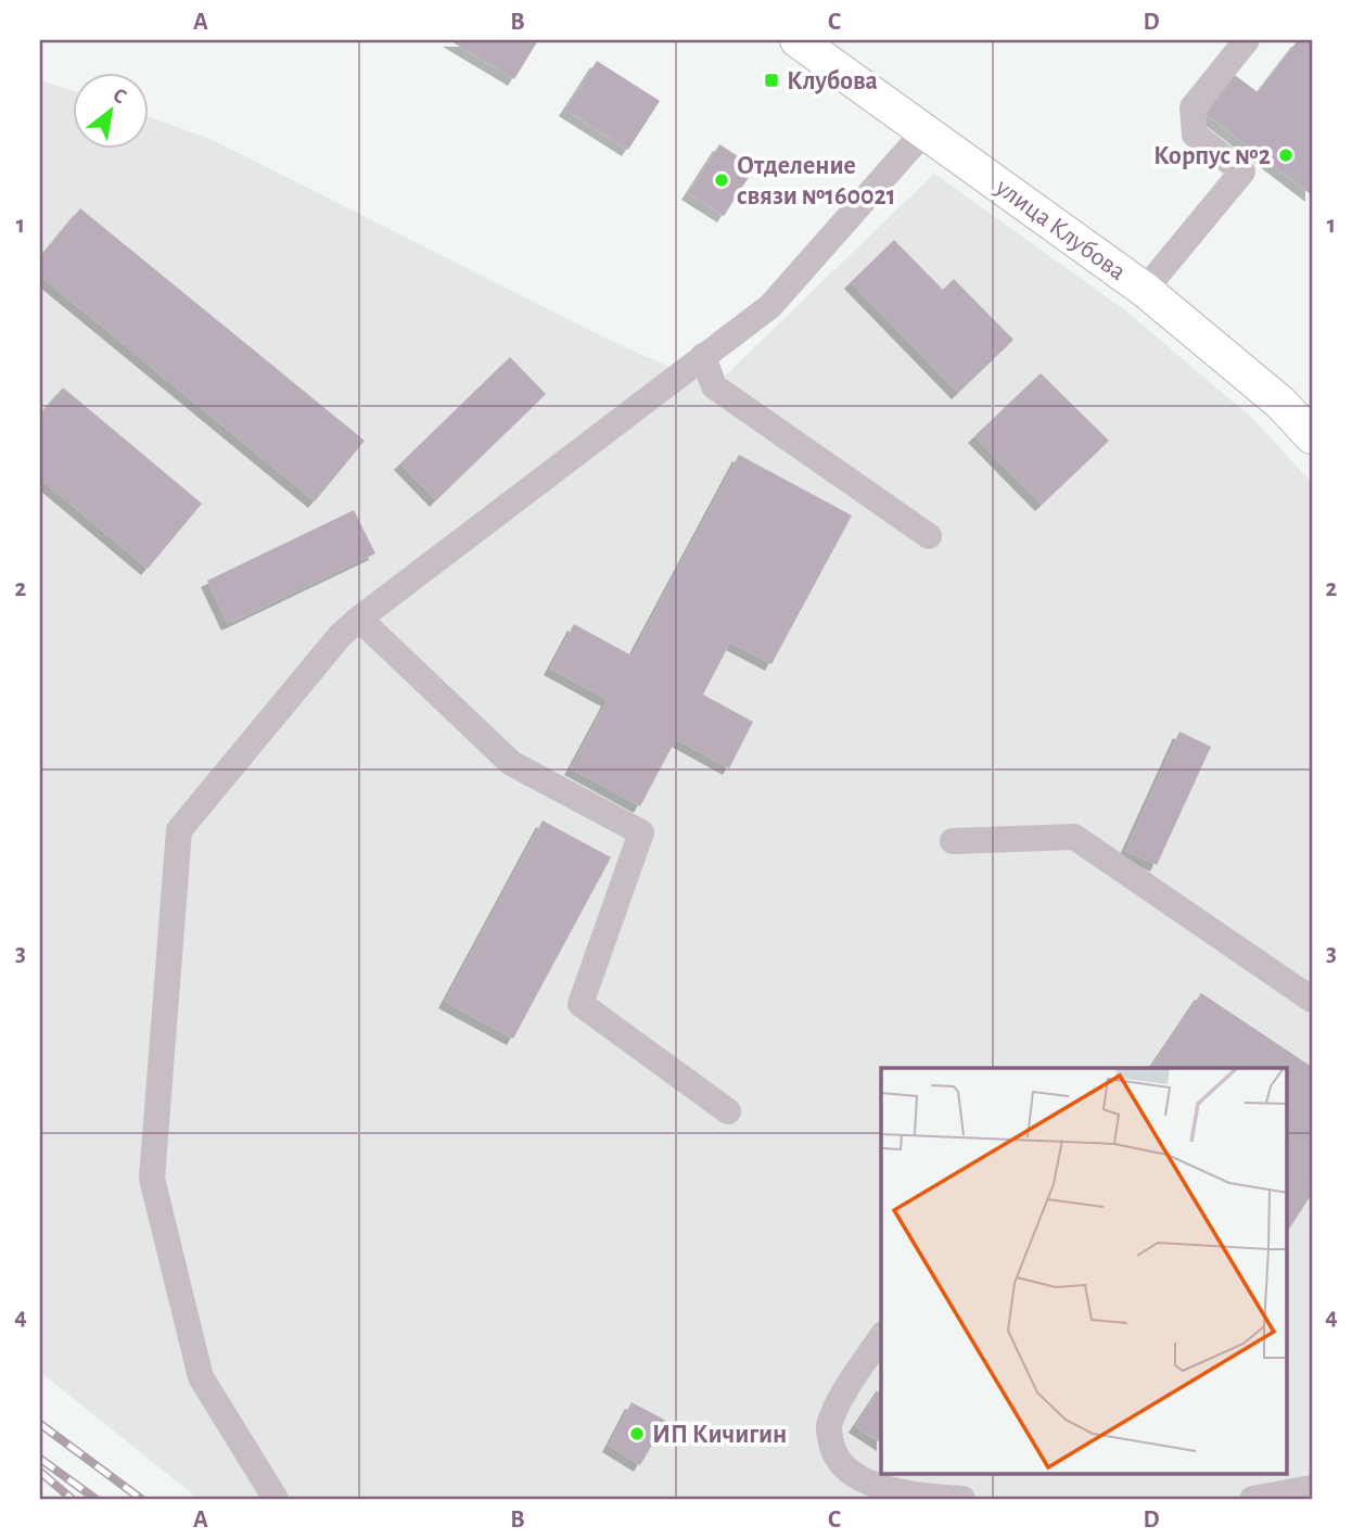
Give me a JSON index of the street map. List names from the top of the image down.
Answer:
{
  "streets": {
    "main road": ["улица Клубова"]
  },
  "places": {
    "transit": ["Клубова"],
    "other": ["Корпус №2", "Отделение связи №160021", "ИП Кичигин"]
  },
  "north": "top right",
  "grid": {
    "columns": [
      "A",
      "B",
      "C",
      "D"
    ],
    "rows": [
      "1",
      "2",
      "3",
      "4"
    ]
  }
}
